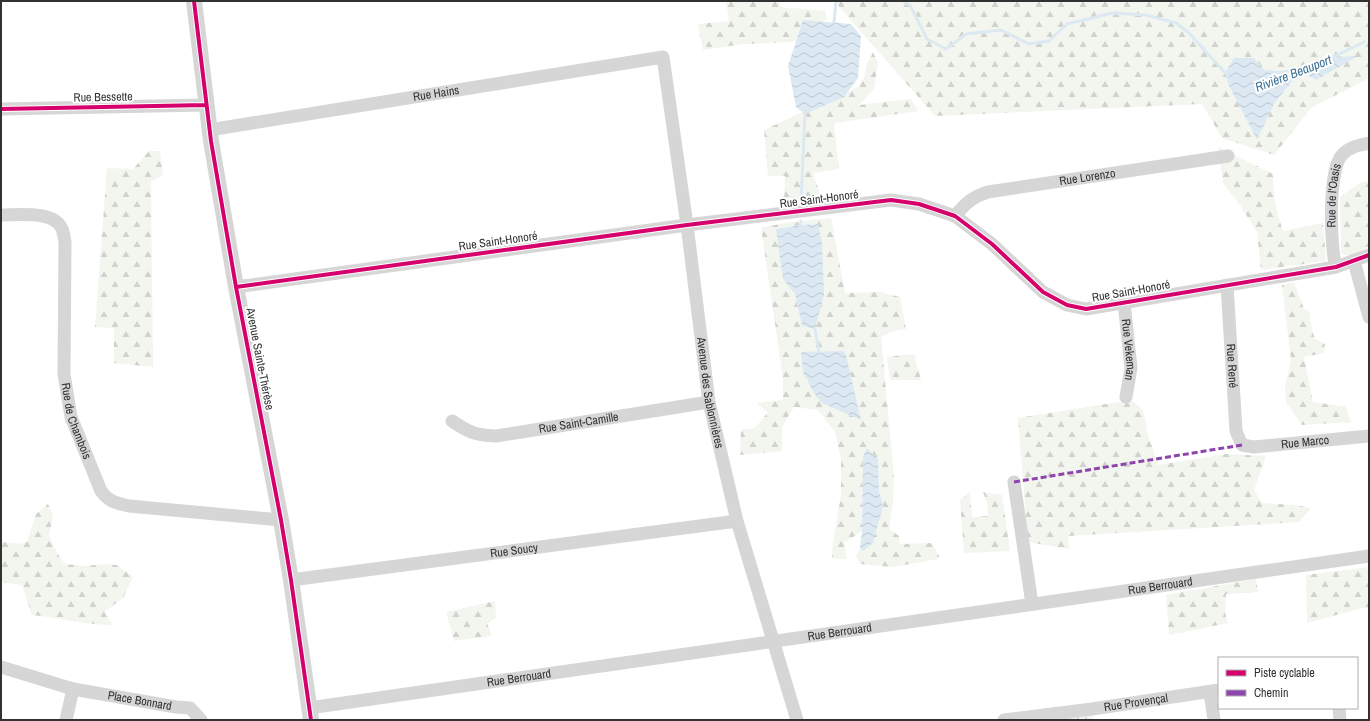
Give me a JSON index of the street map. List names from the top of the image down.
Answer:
{
  "streets": {
    "street": [
      "Rue Hains",
      "Rue Bessette",
      "Rue Lorenzo",
      "Rue de l'Oasis",
      "Rue Saint-Honoré",
      "Rue Vekeman",
      "Avenue Sainte-Thérèse",
      "Rue René",
      "Avenue des Sablonnières",
      "Rue de Chambois",
      "Rue Saint-Camille",
      "Rue Marco",
      "Rue Soucy",
      "Rue Berrouard",
      "Place Bonnard",
      "Rue Provençal"
    ]
  },
  "crossings": [
    ["Rue Hains", "Avenue Sainte-Thérèse"],
    ["Rue Hains", "Avenue des Sablonnières"],
    ["Rue Bessette", "Avenue Sainte-Thérèse"],
    ["Rue Lorenzo", "Rue Saint-Honoré"],
    ["Rue de l'Oasis", "Rue Saint-Honoré"],
    ["Rue Saint-Honoré", "Rue Vekeman"],
    ["Rue Saint-Honoré", "Avenue Sainte-Thérèse"],
    ["Rue Saint-Honoré", "Rue René"],
    ["Rue Saint-Honoré", "Avenue des Sablonnières"],
    ["Avenue Sainte-Thérèse", "Rue de Chambois"],
    ["Avenue Sainte-Thérèse", "Rue Soucy"],
    ["Avenue Sainte-Thérèse", "Rue Berrouard"],
    ["Rue René", "Rue Marco"],
    ["Avenue des Sablonnières", "Rue Saint-Camille"],
    ["Avenue des Sablonnières", "Rue Soucy"],
    ["Avenue des Sablonnières", "Rue Berrouard"]
  ],
  "water": ["Rivière Beauport"],
  "legend": ["Piste cyclable", "Chemin"]
}
